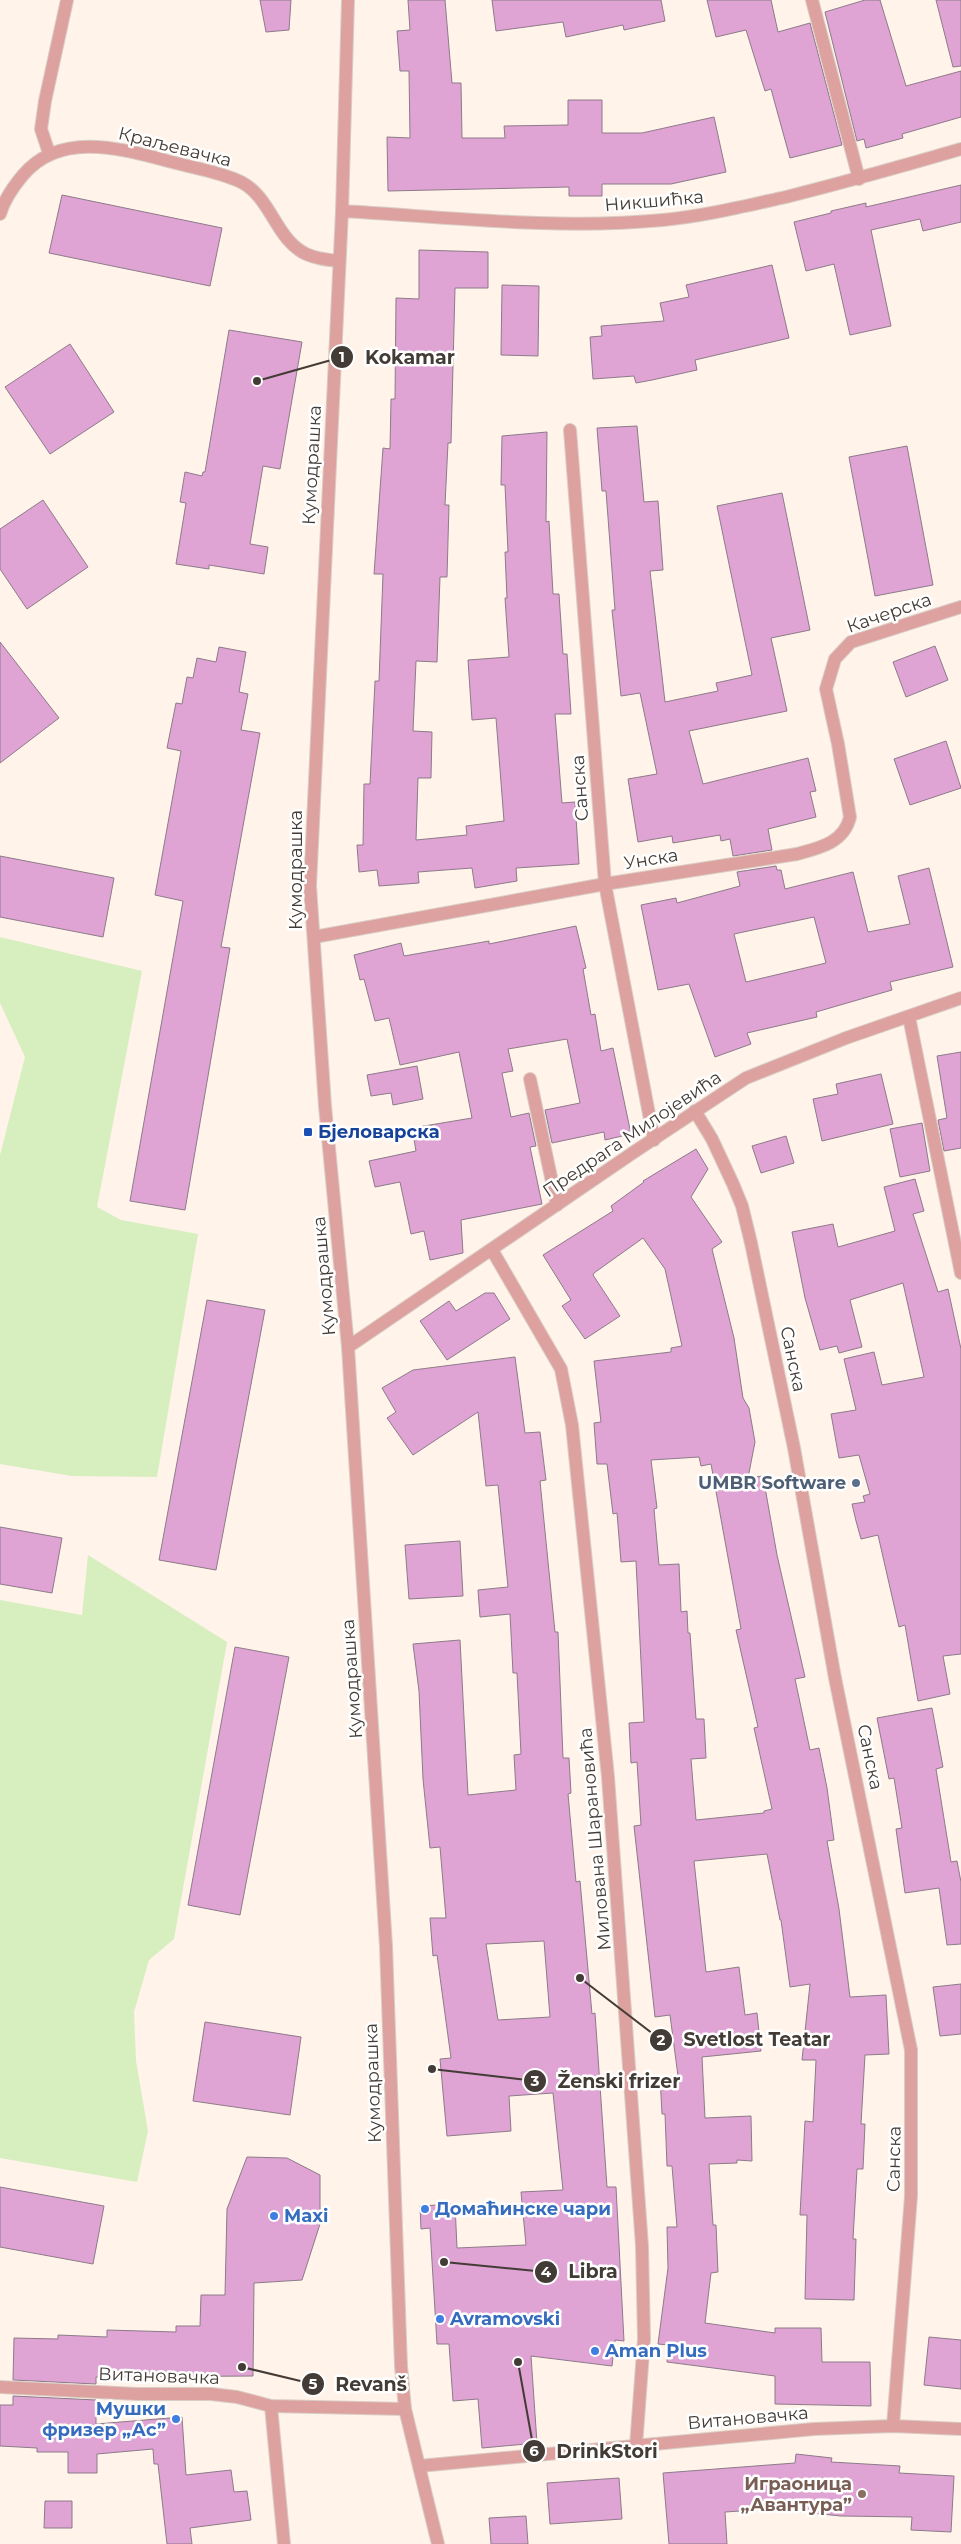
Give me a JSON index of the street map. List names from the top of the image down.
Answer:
{
  "streets": {
    "street": [
      "Краљевачка",
      "Никшићка",
      "Кумодрашка",
      "Качерска",
      "Санска",
      "Унска",
      "Предрага Милојевића",
      "Милована Шарановића",
      "Витановачка"
    ]
  },
  "crossings": [
    ["Краљевачка", "Кумодрашка"],
    ["Никшићка", "Кумодрашка"],
    ["Кумодрашка", "Унска"],
    ["Кумодрашка", "Предрага Милојевића"],
    ["Кумодрашка", "Витановачка"],
    ["Качерска", "Унска"],
    ["Санска", "Унска"],
    ["Санска", "Предрага Милојевића"],
    ["Санска", "Витановачка"],
    ["Предрага Милојевића", "Милована Шарановића"],
    ["Милована Шарановића", "Витановачка"]
  ],
  "places": {
    "other": [
      "Kokamar",
      "UMBR Software",
      "Svetlost Teatar",
      "Ženski frizer",
      "Домаћинске чари",
      "Maxi",
      "Libra",
      "Avramovski",
      "Aman Plus",
      "DrinkStori",
      "Revanš",
      "Мушки фризер „Ас”",
      "Играоница „Авантура”"
    ],
    "transit": ["Бјеловарска"]
  }
}
